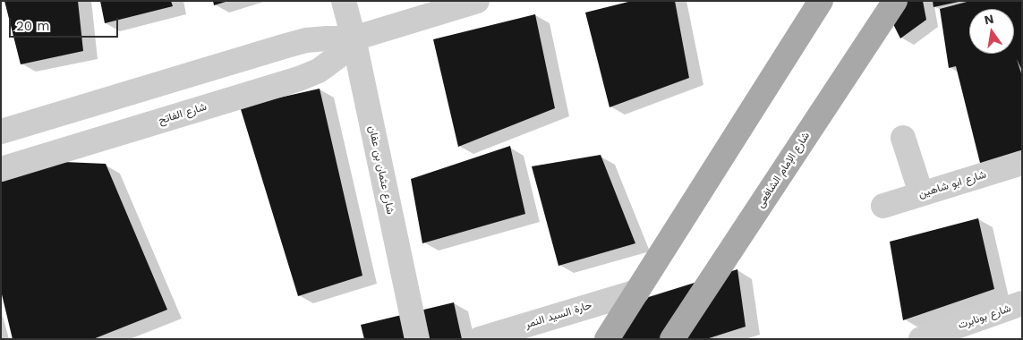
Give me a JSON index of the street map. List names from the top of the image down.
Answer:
{
  "streets": {
    "main road": ["شارع الإمام الشافعى"],
    "street": [
      "شارع الفاتح",
      "شارع عثمان بن عفان",
      "شارع ابو شاهين",
      "حارة السيد النمر",
      "شارع بونابرت"
    ]
  },
  "crossings": [
    ["شارع الفاتح", "شارع عثمان بن عفان"]
  ],
  "scale_bar": "20 m",
  "north": "top"
}
